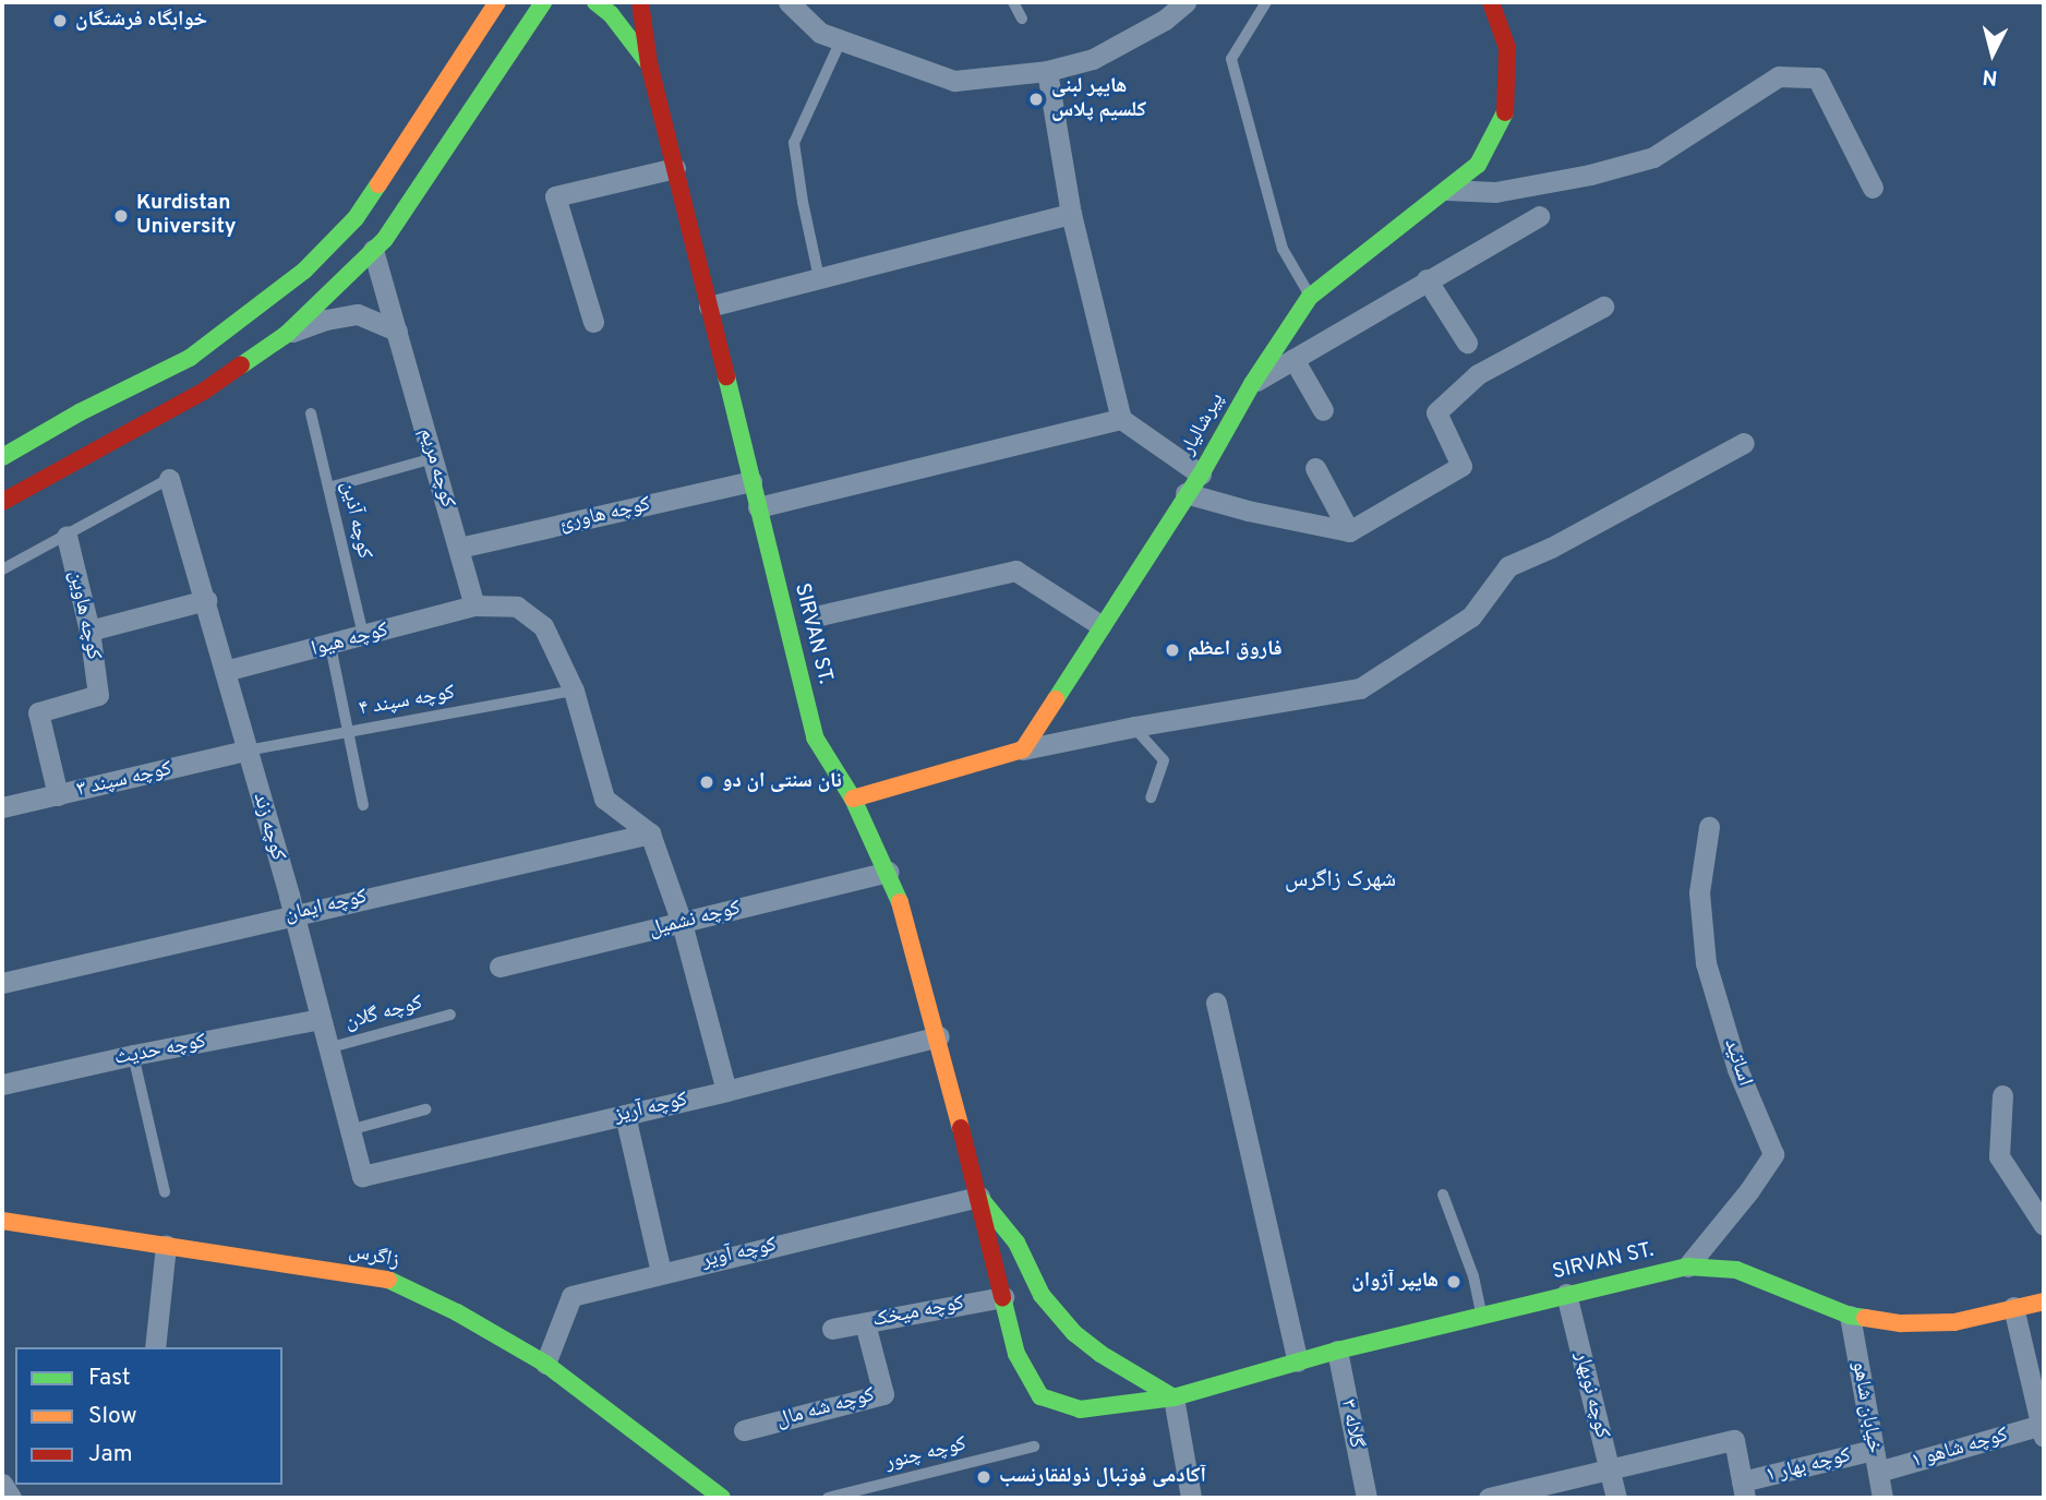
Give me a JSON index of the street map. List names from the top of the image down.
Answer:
{
  "streets": {
    "street": [
      "پیرشالیار",
      "کوچه مریم",
      "کوچه هاورئ",
      "کوچه هاوین",
      "SIRVAN ST.",
      "کوچه هیوا",
      "کوچه سپند ۳",
      "کوچه زند",
      "کوچه ایمان",
      "کوچه نشمیل",
      "کوچه حدیث",
      "اساتید",
      "کوچه آریز",
      "کوچه آویر",
      "زاگرس",
      "کوچه میخک",
      "کوچه نوبهار",
      "خیابان شاهو",
      "کوچه شه مال",
      "گلاله ۳",
      "کوچه شاهو ۱",
      "کوچه بهار ۱"
    ],
    "lane": [
      "کوچه آذین",
      "کوچه سپند ۴",
      "کوچه گلان",
      "کوچه چنور"
    ]
  },
  "crossings": [
    ["کوچه مریم", "کوچه هاورئ"],
    ["کوچه مریم", "کوچه هیوا"],
    ["کوچه هاورئ", "SIRVAN ST."],
    ["کوچه آذین", "کوچه هیوا"],
    ["کوچه هاوین", "کوچه سپند ۳"],
    ["SIRVAN ST.", "کوچه نشمیل"],
    ["SIRVAN ST.", "اساتید"],
    ["SIRVAN ST.", "کوچه آریز"],
    ["SIRVAN ST.", "کوچه آویر"],
    ["SIRVAN ST.", "کوچه میخک"],
    ["SIRVAN ST.", "کوچه نوبهار"],
    ["SIRVAN ST.", "خیابان شاهو"],
    ["SIRVAN ST.", "گلاله ۳"],
    ["کوچه هیوا", "کوچه سپند ۴"],
    ["کوچه هیوا", "کوچه زند"],
    ["کوچه هیوا", "کوچه ایمان"],
    ["کوچه سپند ۴", "کوچه سپند ۳"],
    ["کوچه سپند ۴", "کوچه زند"],
    ["کوچه سپند ۳", "کوچه زند"],
    ["کوچه زند", "کوچه ایمان"],
    ["کوچه زند", "کوچه گلان"],
    ["کوچه زند", "کوچه حدیث"],
    ["کوچه زند", "کوچه آریز"],
    ["کوچه آویر", "زاگرس"],
    ["کوچه میخک", "کوچه شه مال"],
    ["خیابان شاهو", "کوچه شاهو ۱"],
    ["خیابان شاهو", "کوچه بهار ۱"]
  ],
  "districts": ["شهرک زاگرس"],
  "places": [
    "خوابگاه فرشتگان",
    "هایپر لبنی کلسیم پلاس",
    "Kurdistan University",
    "فاروق اعظم",
    "نان سنتی ان دو",
    "هایپر آژوان",
    "آکادمی فوتبال ذولفقارنسب"
  ],
  "legend": ["Fast", "Slow", "Jam"],
  "north": "bottom"
}
